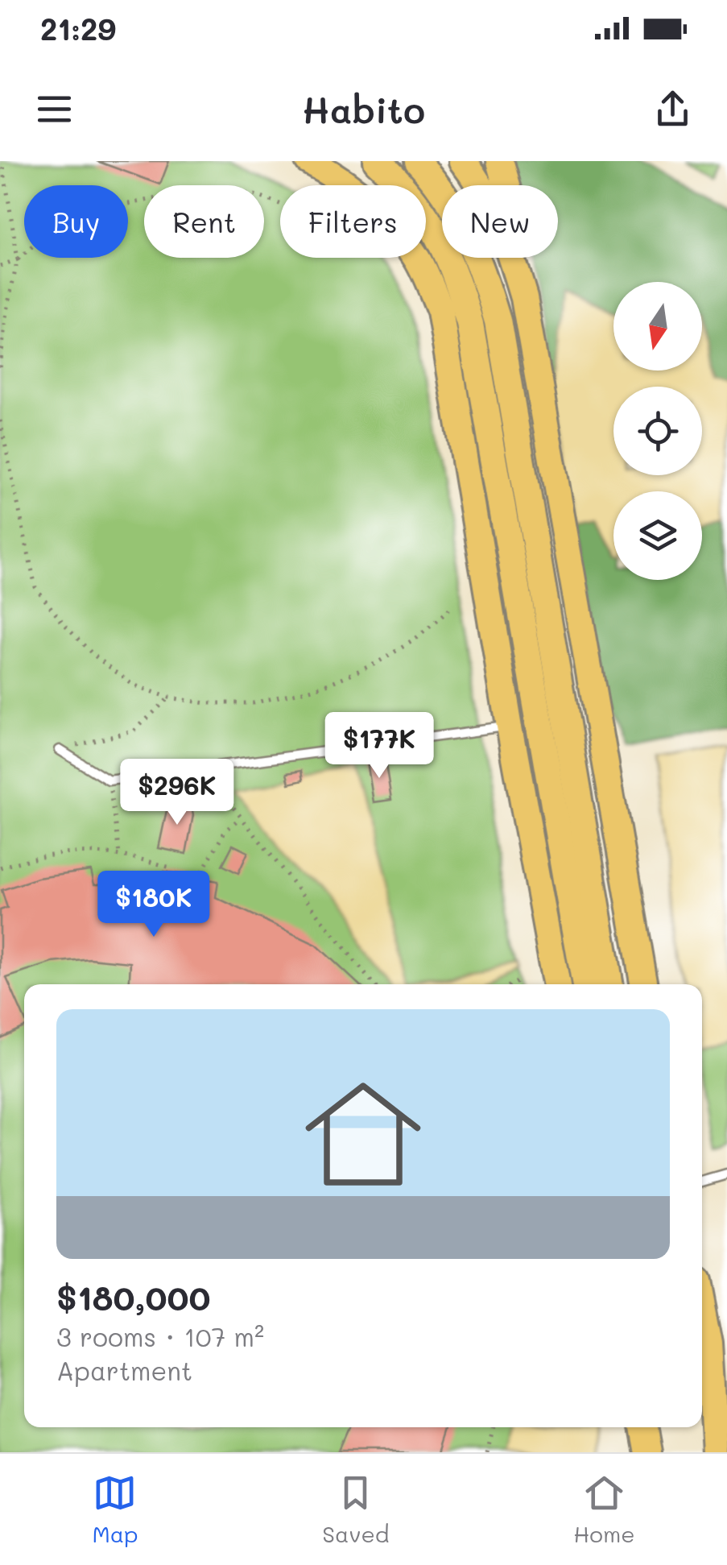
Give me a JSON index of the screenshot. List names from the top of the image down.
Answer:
{
  "north": "bottom",
  "page": {
    "status": "21:29",
    "header": "Habito",
    "chip": [
      "Buy",
      "Rent",
      "Filters",
      "New"
    ],
    "price": ["$177K", "$296K", "$180K"],
    "list": [
      {
        "name": "$180,000",
        "note": "3 rooms · 107 m² · Apartment"
      }
    ],
    "tabs": ["Map", "Saved", "Home"]
  }
}
